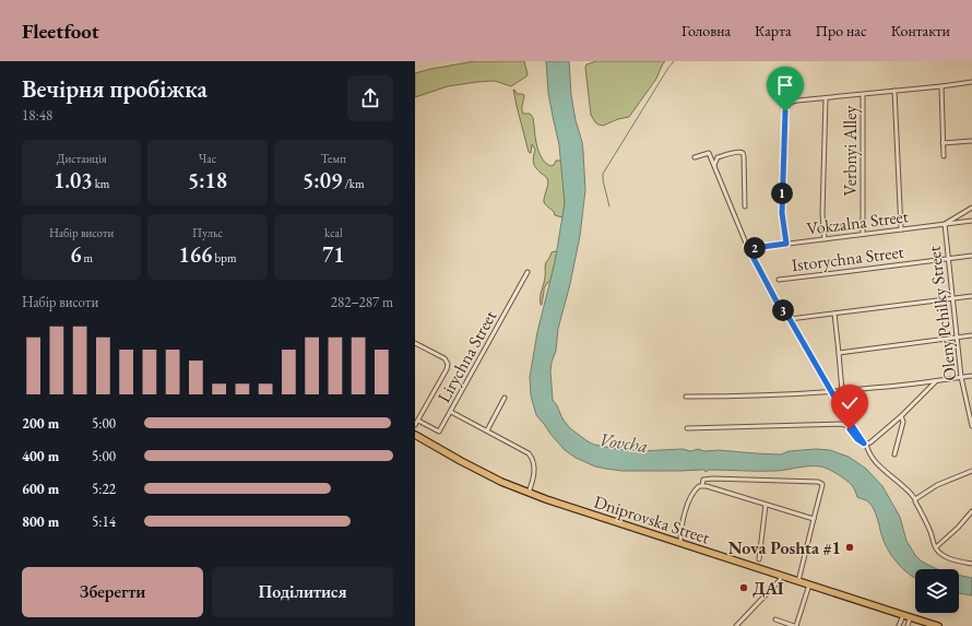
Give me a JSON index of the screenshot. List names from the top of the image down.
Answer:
{
  "streets": {
    "highway": ["Dniprovska Street"],
    "street": [
      "Verbnyi Alley",
      "Vokzalna Street",
      "Istorychna Street",
      "Oleny Pchilky Street",
      "Lirychna Street"
    ]
  },
  "crossings": [
    ["Verbnyi Alley", "Vokzalna Street"],
    ["Vokzalna Street", "Oleny Pchilky Street"],
    ["Istorychna Street", "Oleny Pchilky Street"]
  ],
  "water": ["Vovcha"],
  "places": ["Nova Poshta #1", "ДАІ"],
  "page": {
    "header": "Fleetfoot",
    "nav": [
      "Головна",
      "Карта",
      "Про нас",
      "Контакти"
    ],
    "heading": ["Вечірня пробіжка", "18:48"],
    "stats": [
      ["Дистанція", "1.03 km"],
      ["Час", "5:18"],
      ["Темп", "5:09 /km"],
      ["Набір висоти", "6 m"],
      ["Пульс", "166 bpm"],
      ["kcal", "71"]
    ],
    "pins": ["1", "2", "3"],
    "chart": ["Набір висоти", "282–287 m"],
    "list": [
      {
        "name": "200 m",
        "note": "5:00"
      },
      {
        "name": "400 m",
        "note": "5:00"
      },
      {
        "name": "600 m",
        "note": "5:22"
      },
      {
        "name": "800 m",
        "note": "5:14"
      }
    ],
    "buttons": ["Зберегти", "Поділитися"]
  }
}
